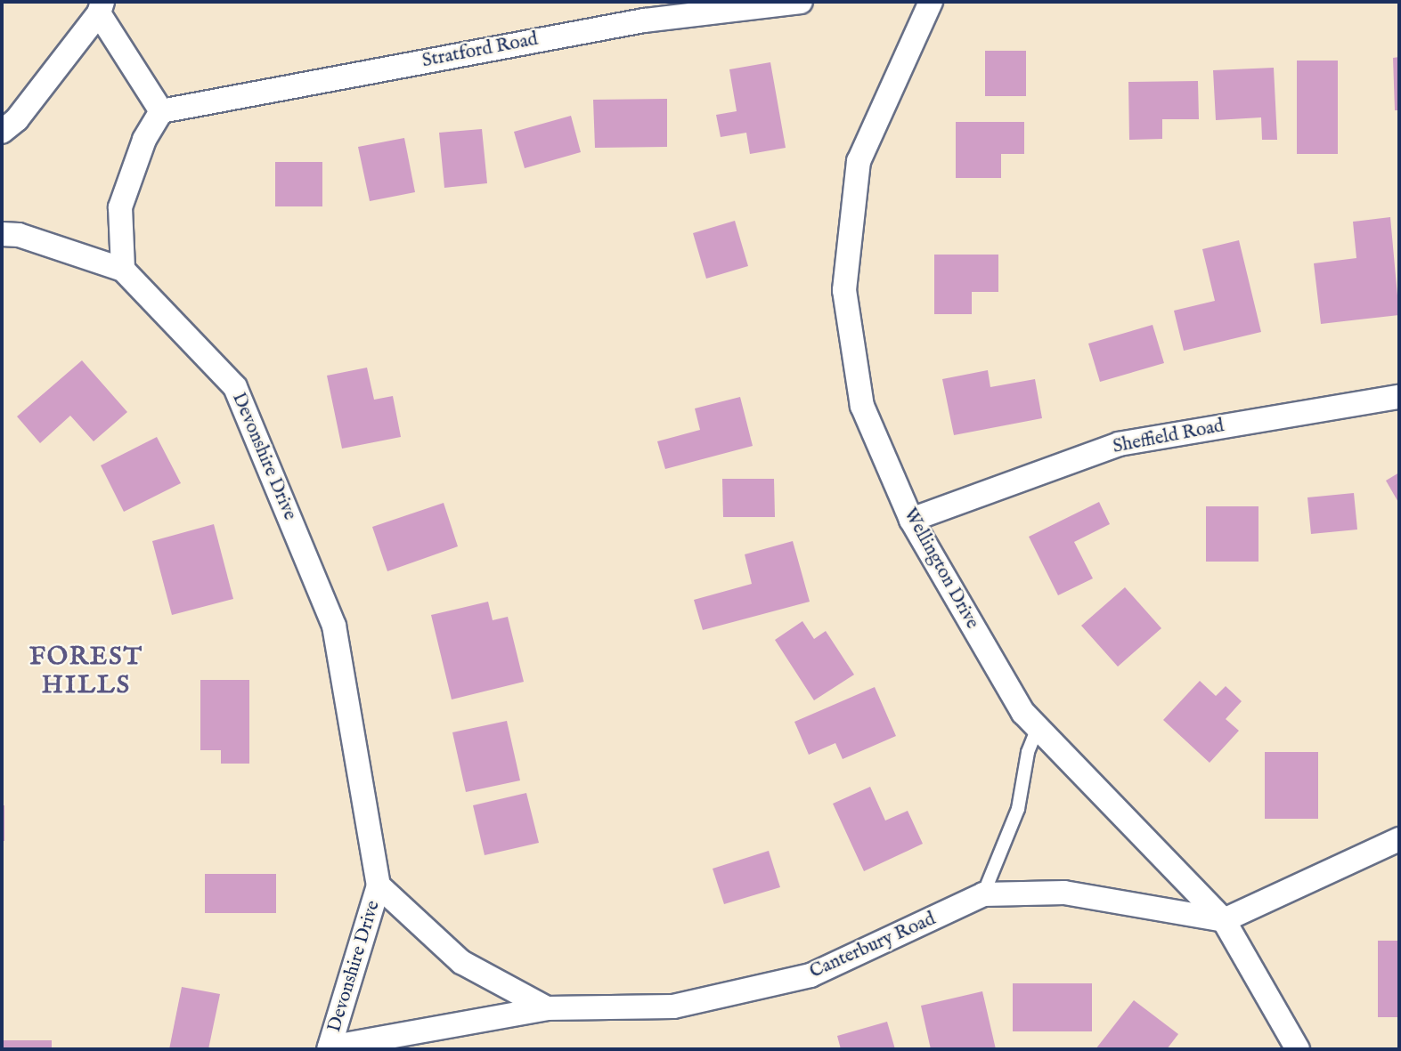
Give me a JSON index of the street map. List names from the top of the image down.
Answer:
{
  "streets": {
    "street": [
      "Stratford Road",
      "Sheffield Road",
      "Devonshire Drive",
      "Wellington Drive",
      "Canterbury Road"
    ]
  },
  "crossings": [
    ["Sheffield Road", "Wellington Drive"],
    ["Devonshire Drive", "Canterbury Road"],
    ["Wellington Drive", "Canterbury Road"]
  ],
  "districts": ["FOREST HILLS"]
}
